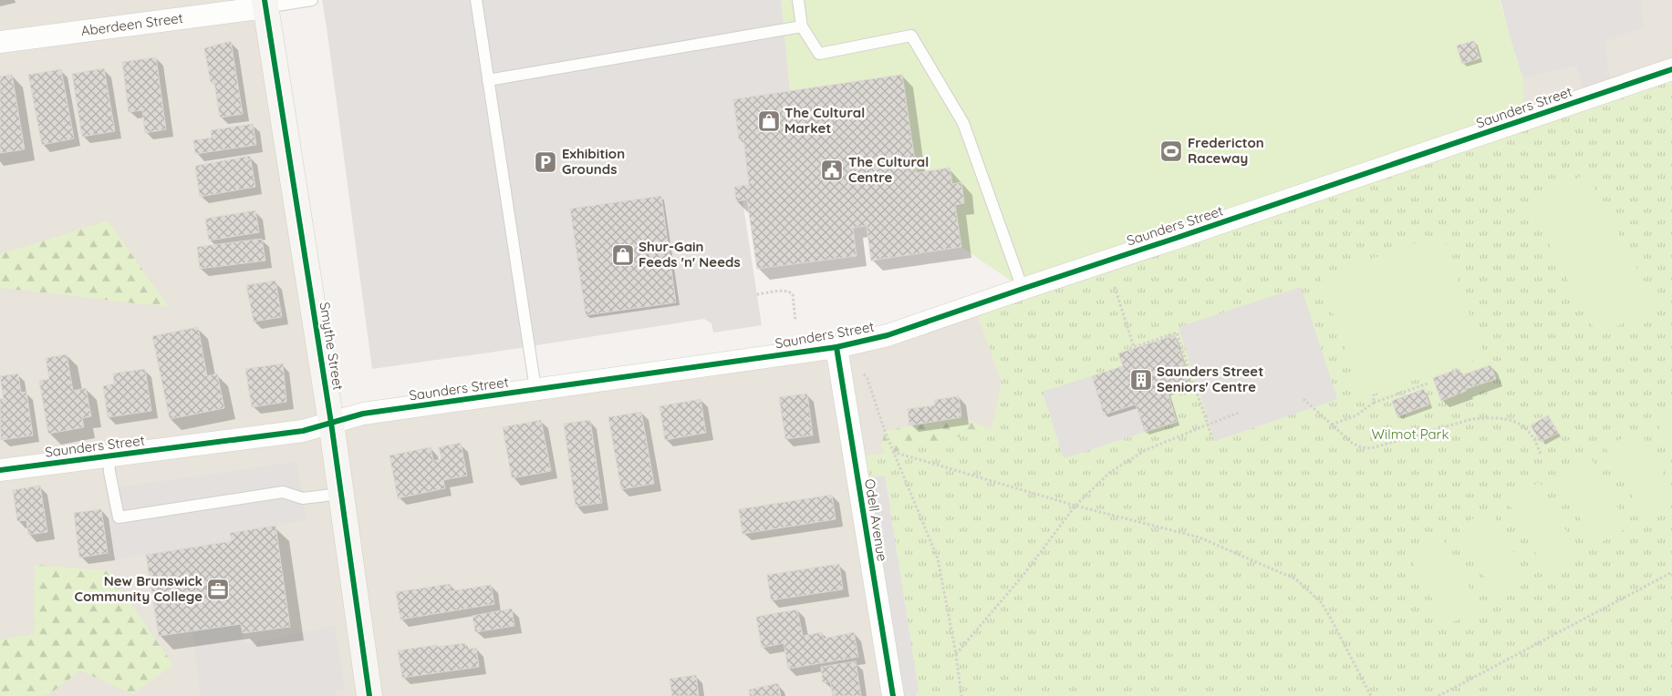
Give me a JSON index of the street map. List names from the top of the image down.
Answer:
{
  "streets": {
    "main road": ["Smythe Street"],
    "street": ["Aberdeen Street", "Saunders Street", "Odell Avenue"]
  },
  "crossings": [
    ["Aberdeen Street", "Smythe Street"],
    ["Saunders Street", "Smythe Street"],
    ["Saunders Street", "Odell Avenue"]
  ],
  "parks": ["Wilmot Park"],
  "places": {
    "shop": ["The Cultural Market", "Shur-Gain Feeds 'n' Needs"],
    "sports": ["Fredericton Raceway"],
    "parking": ["Exhibition Grounds"],
    "public building": ["The Cultural Centre"],
    "building": ["Saunders Street Seniors' Centre"],
    "office": ["New Brunswick Community College"]
  }
}
